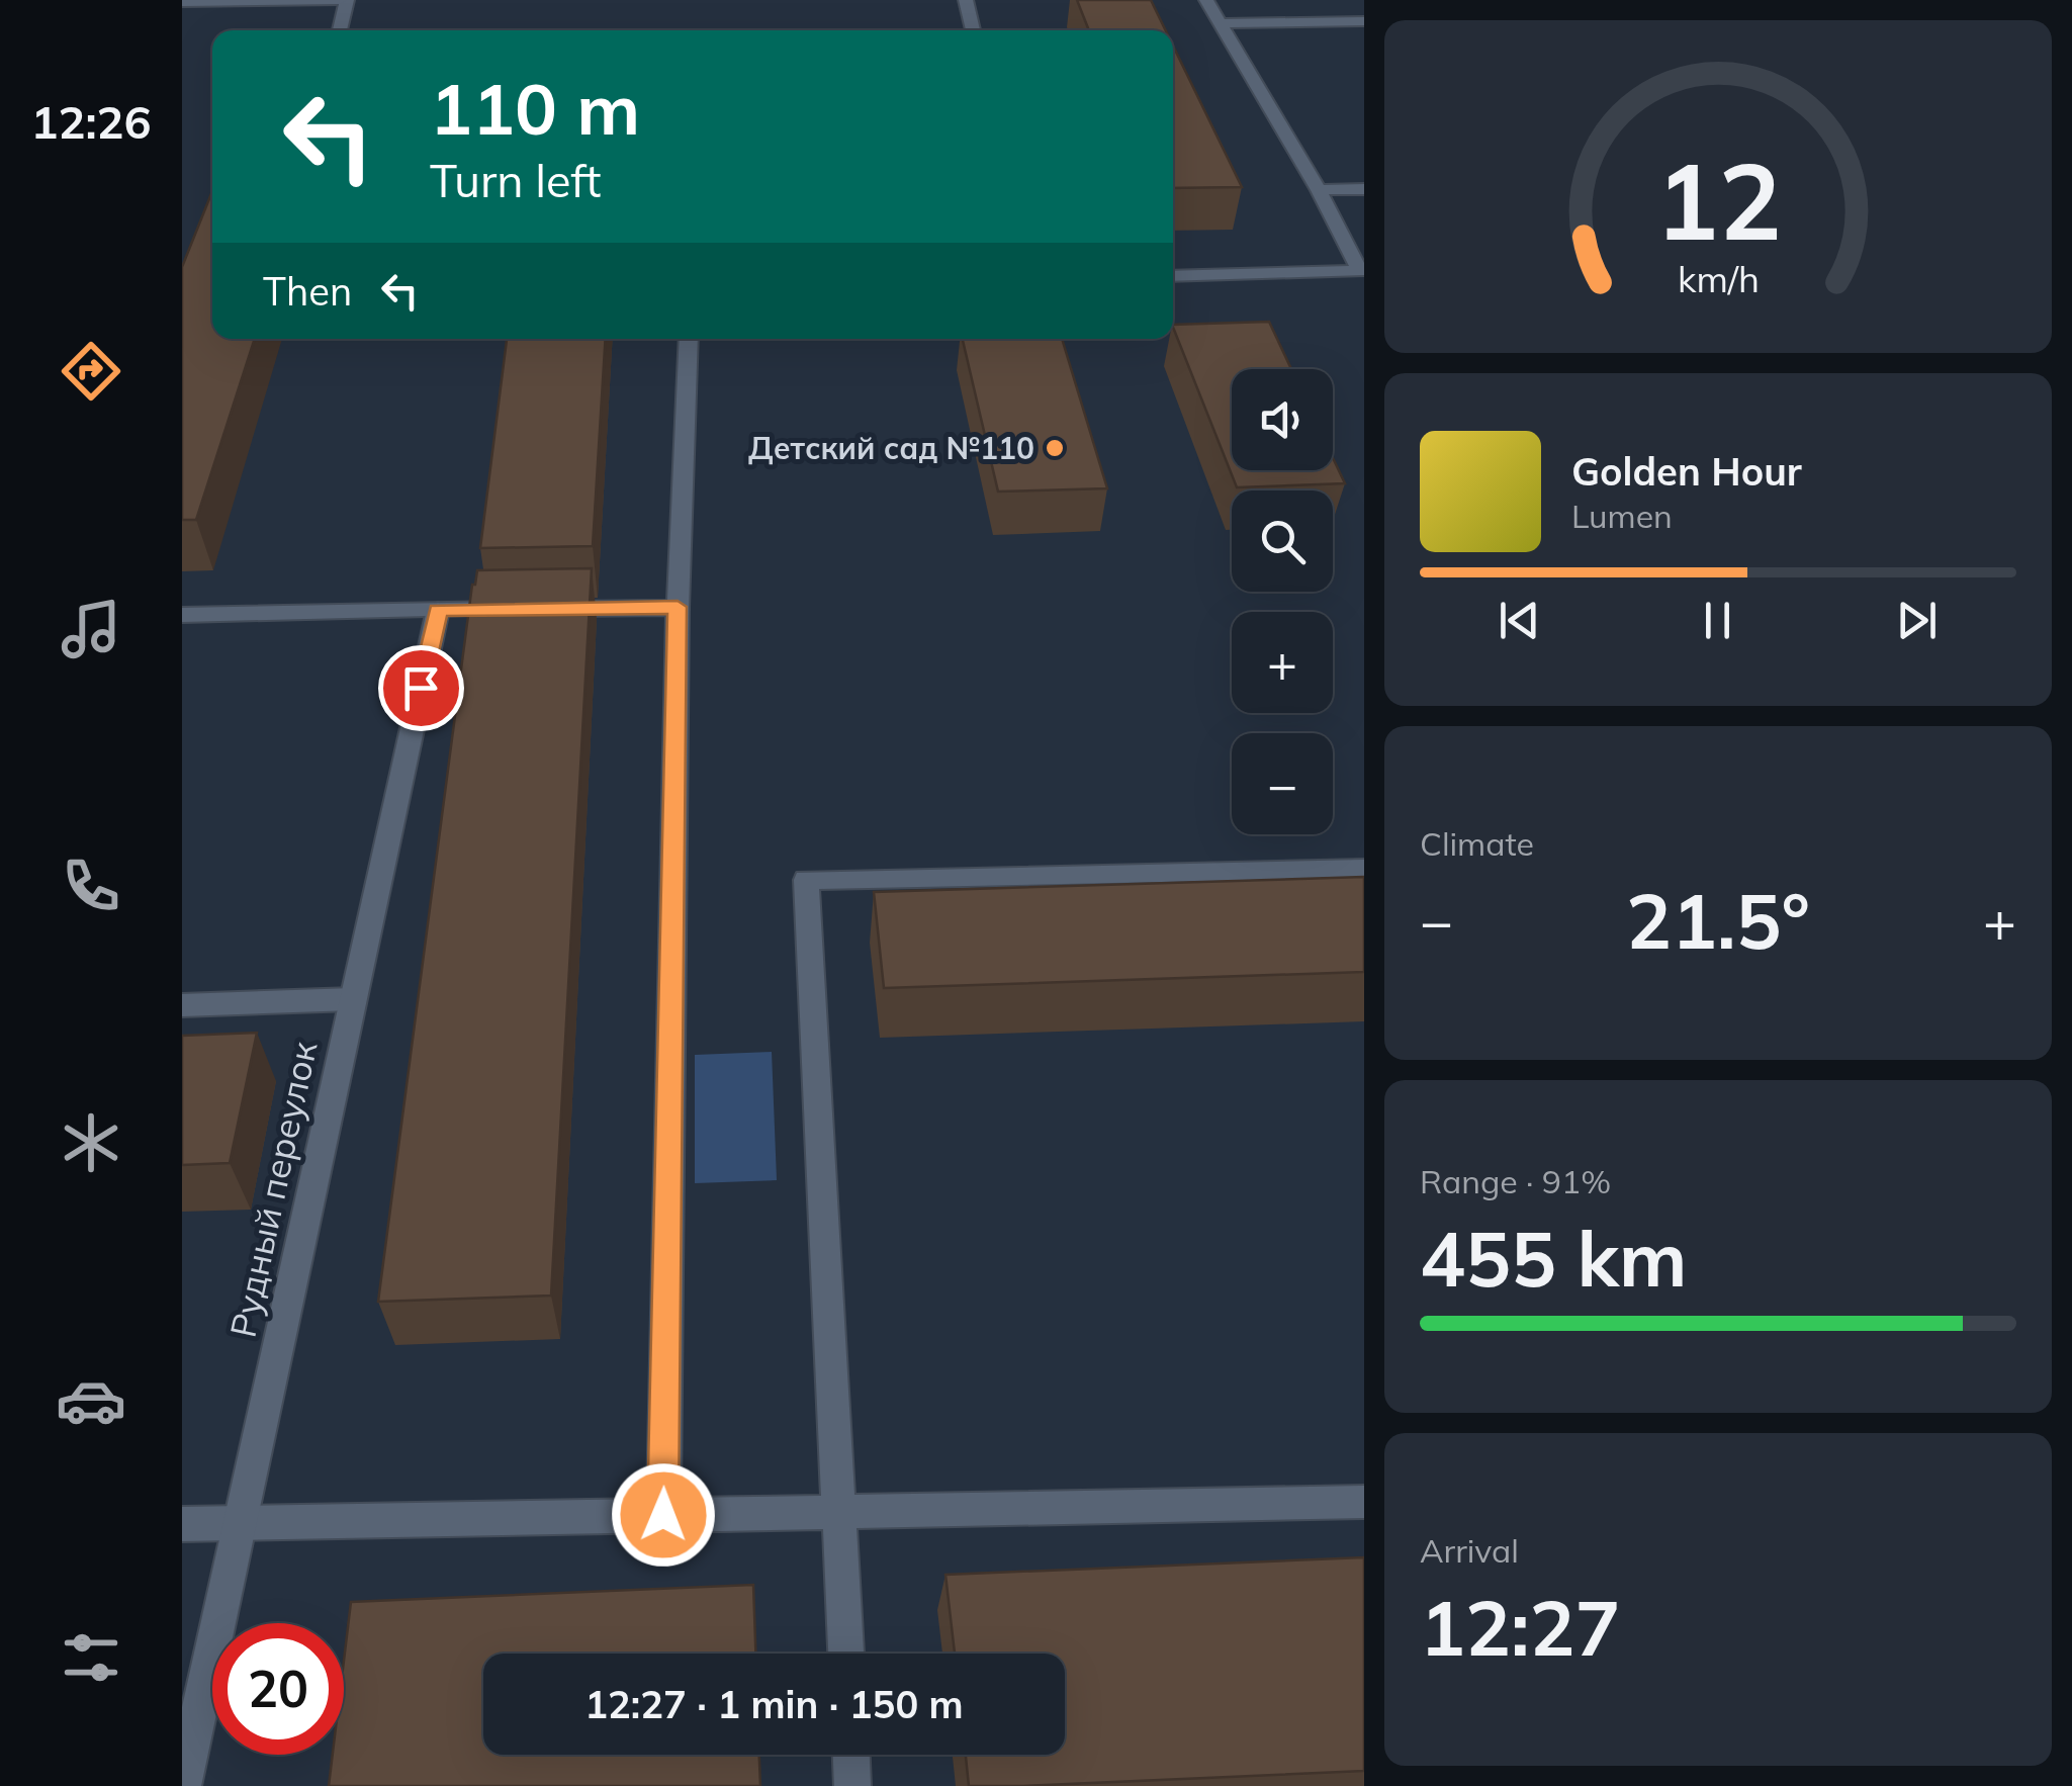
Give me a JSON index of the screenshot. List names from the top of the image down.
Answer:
{
  "streets": {
    "street": ["Рудный переулок"]
  },
  "places": ["Детский сад №110"],
  "page": {
    "tabs": "12:26",
    "turn": ["110 m", "Turn left"],
    "then": "Then",
    "map_buttons": ["+", "−"],
    "song": ["Golden Hour", "Lumen"],
    "tile": [
      "Climate",
      ["Range · 91%", "455 km"],
      ["Arrival", "12:27"]
    ],
    "heat": ["−", "21.5°", "+"],
    "limit": "20",
    "trip": "12:27 · 1 min · 150 m",
    "gauge": ["12", "km/h"]
  }
}
